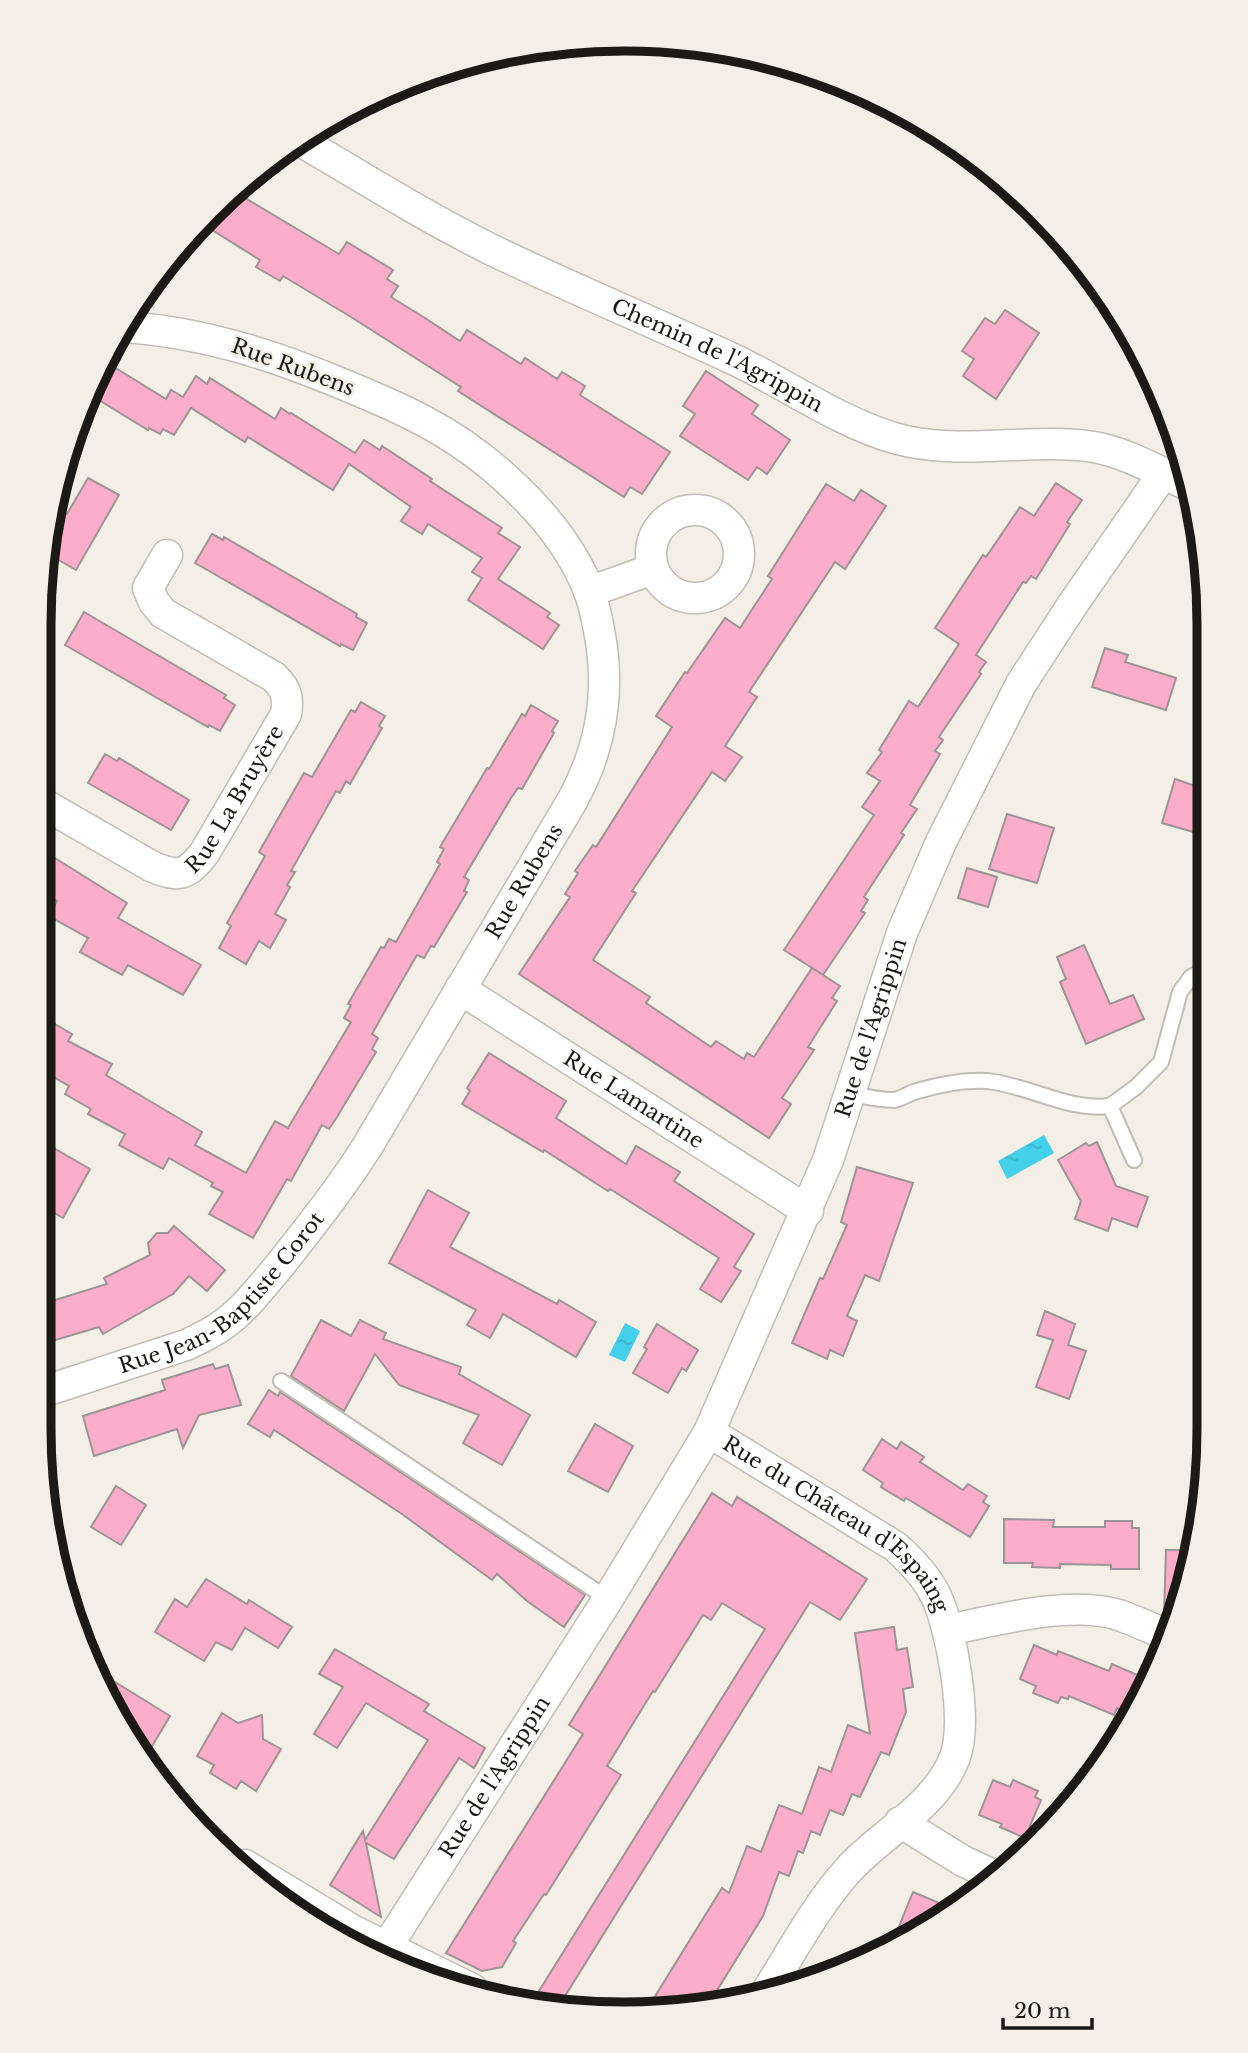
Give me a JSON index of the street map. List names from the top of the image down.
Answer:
{
  "streets": {
    "street": [
      "Chemin de l'Agrippin",
      "Rue Rubens",
      "Rue La Bruyère",
      "Rue de l'Agrippin",
      "Rue Lamartine",
      "Rue Jean-Baptiste Corot",
      "Rue du Château d'Espaing"
    ]
  },
  "crossings": [
    ["Chemin de l'Agrippin", "Rue de l'Agrippin"],
    ["Rue Rubens", "Rue Lamartine"],
    ["Rue Rubens", "Rue Jean-Baptiste Corot"],
    ["Rue de l'Agrippin", "Rue Lamartine"],
    ["Rue de l'Agrippin", "Rue du Château d'Espaing"]
  ],
  "scale_bar": "20 m"
}
